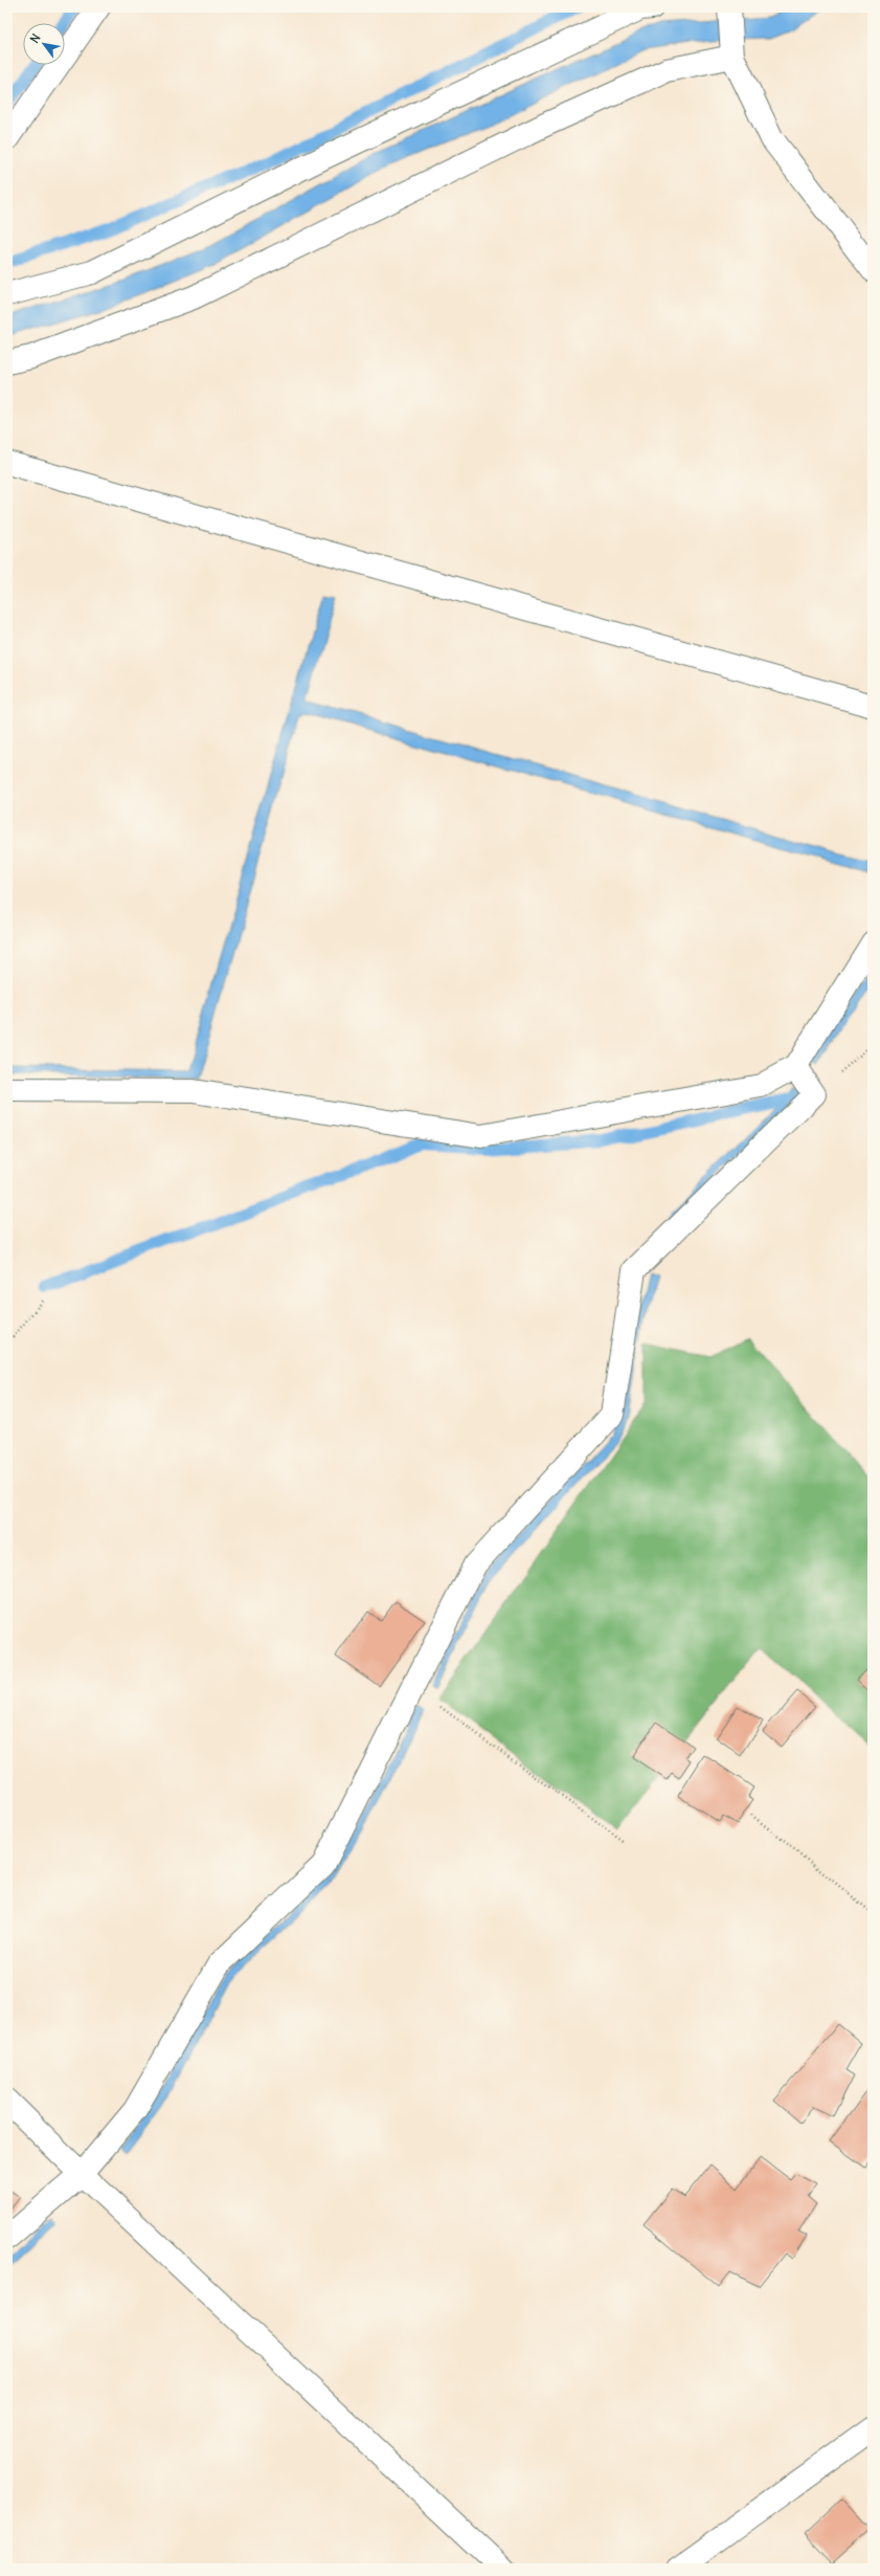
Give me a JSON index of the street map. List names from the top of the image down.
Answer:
{
  "north": "top left"
}
